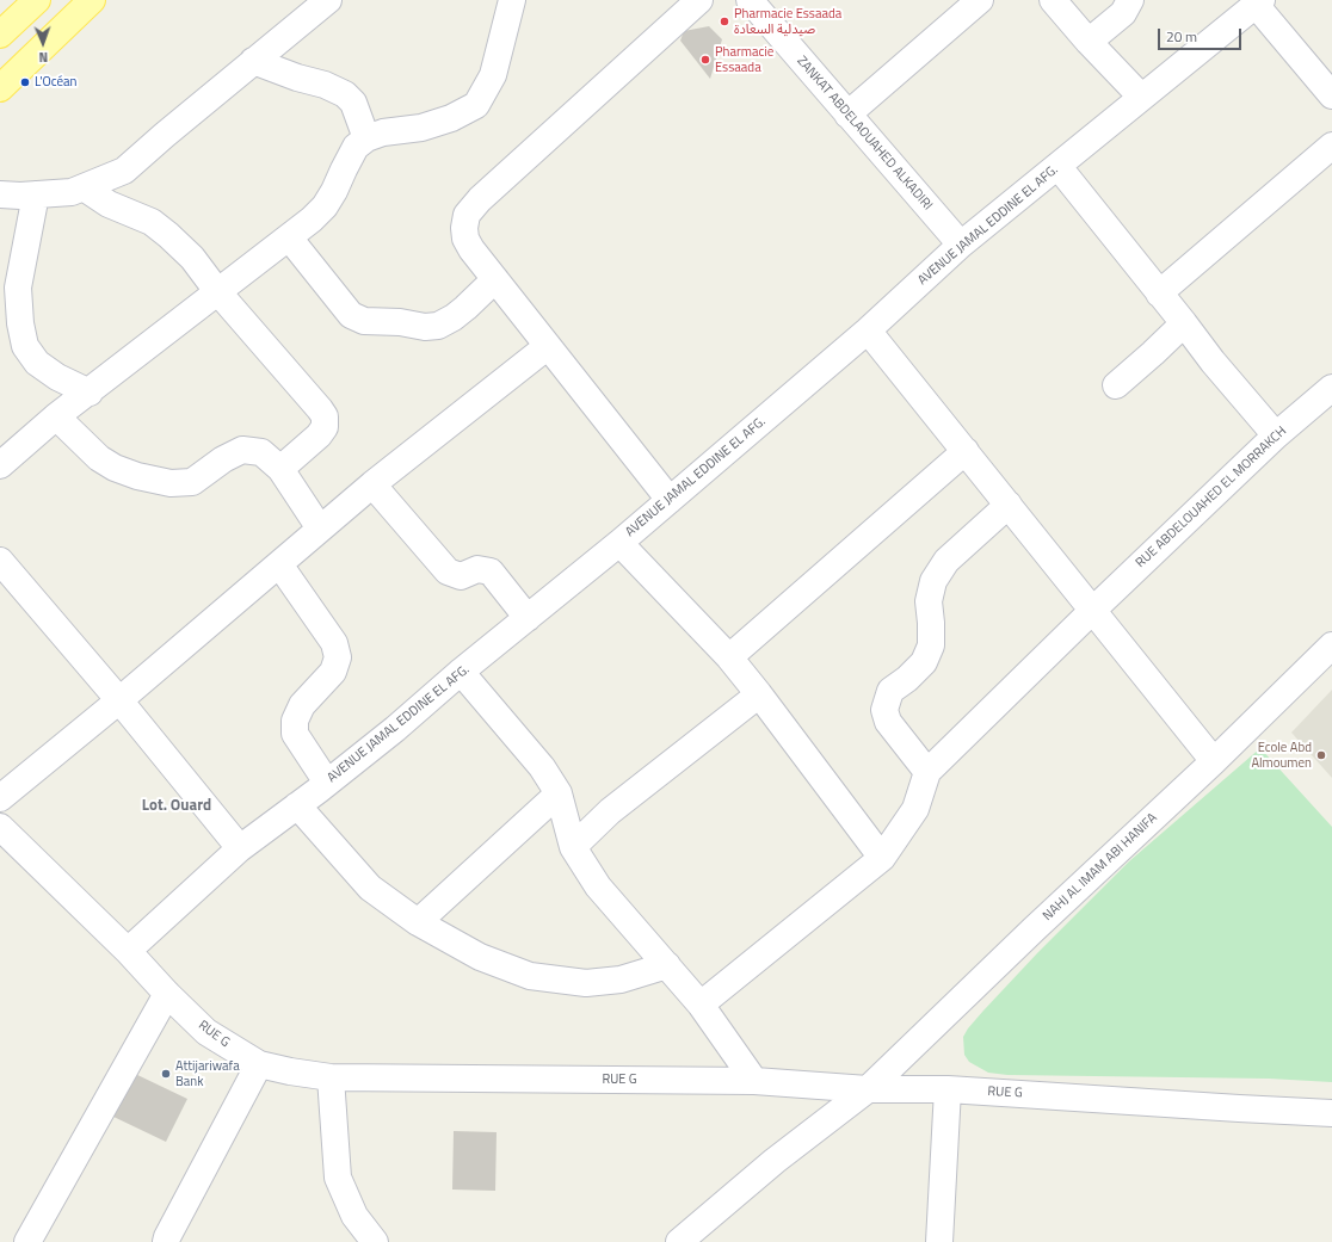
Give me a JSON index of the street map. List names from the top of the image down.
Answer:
{
  "streets": {
    "street": [
      "ZANKAT ABDELAOUAHED ALKADIRI",
      "AVENUE JAMAL EDDINE EL AFG.",
      "RUE ABDELOUAHED EL MORRAKCH",
      "NAHJ AL IMAM ABI HANIFA",
      "RUE G"
    ]
  },
  "crossings": [
    ["ZANKAT ABDELAOUAHED ALKADIRI", "AVENUE JAMAL EDDINE EL AFG."],
    ["AVENUE JAMAL EDDINE EL AFG.", "RUE G"],
    ["NAHJ AL IMAM ABI HANIFA", "RUE G"]
  ],
  "districts": ["Lot. Ouard"],
  "places": [
    "Pharmacie Essaada صيدلية السعادة",
    "Pharmacie Essaada",
    "L'Océan",
    "Ecole Abd Almoumen",
    "Attijariwafa Bank"
  ],
  "scale_bar": "20 m",
  "north": "bottom"
}
